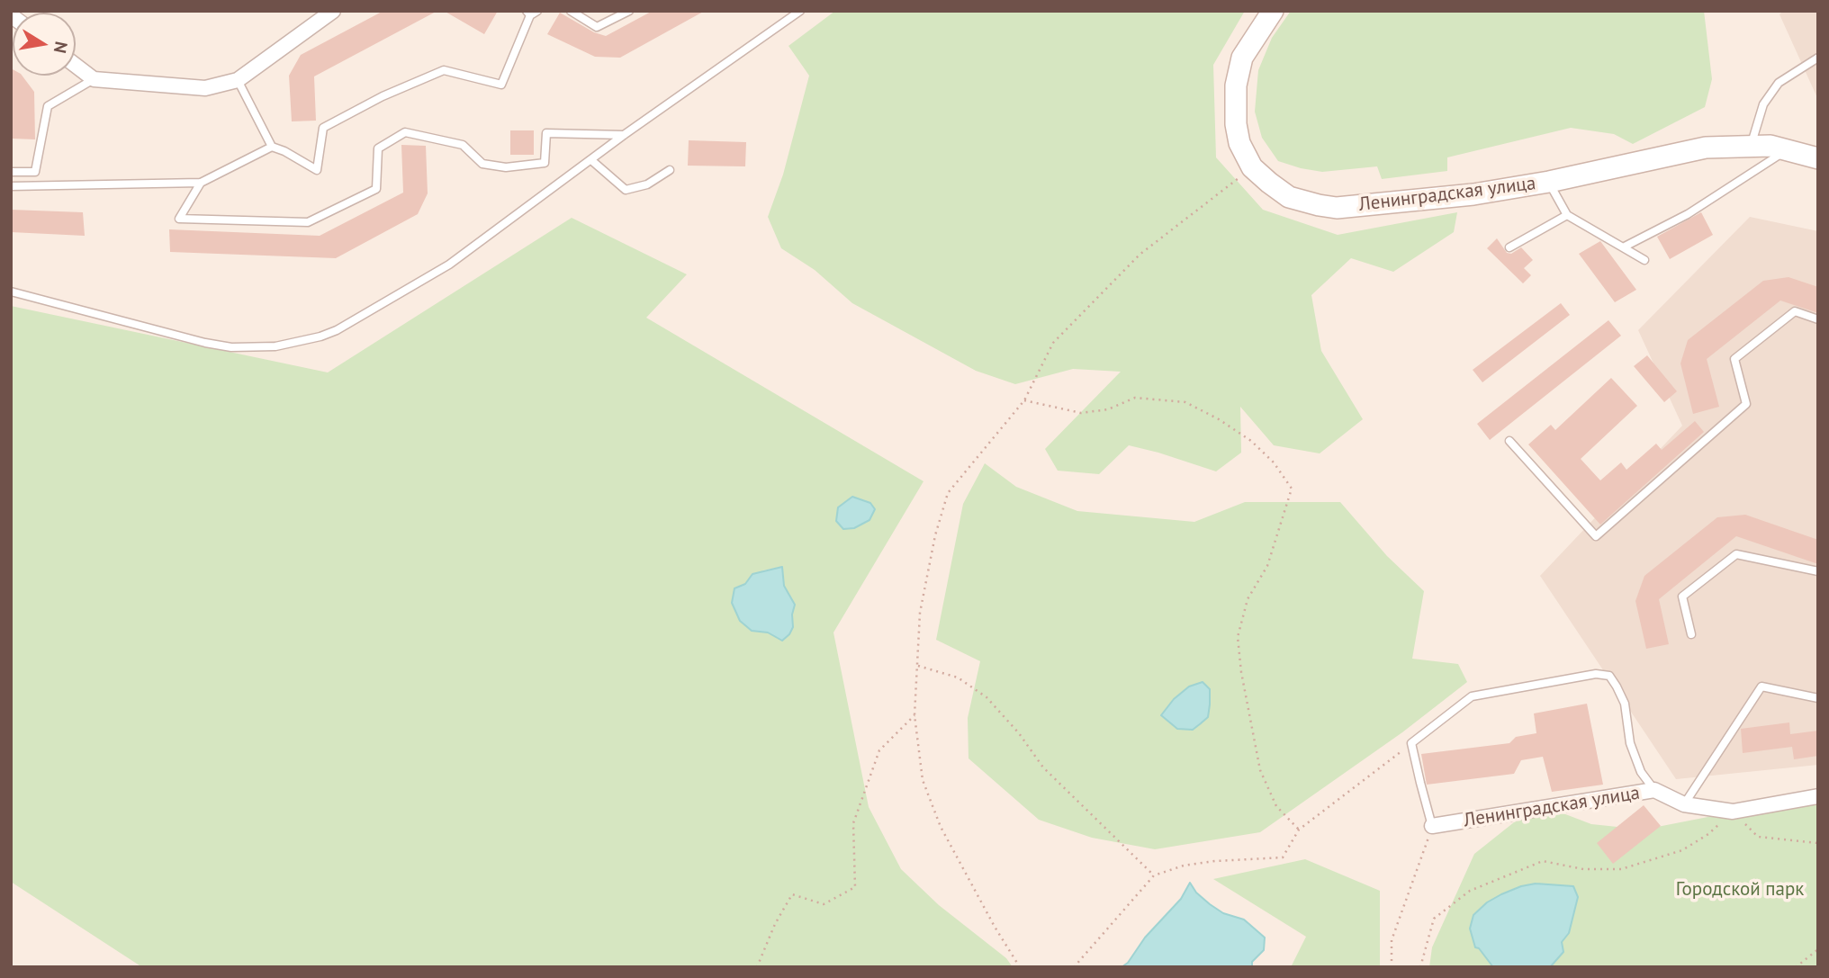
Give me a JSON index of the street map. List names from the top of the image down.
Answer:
{
  "streets": {
    "street": ["Ленинградская улица"]
  },
  "parks": ["Городской парк"],
  "north": "right"
}
